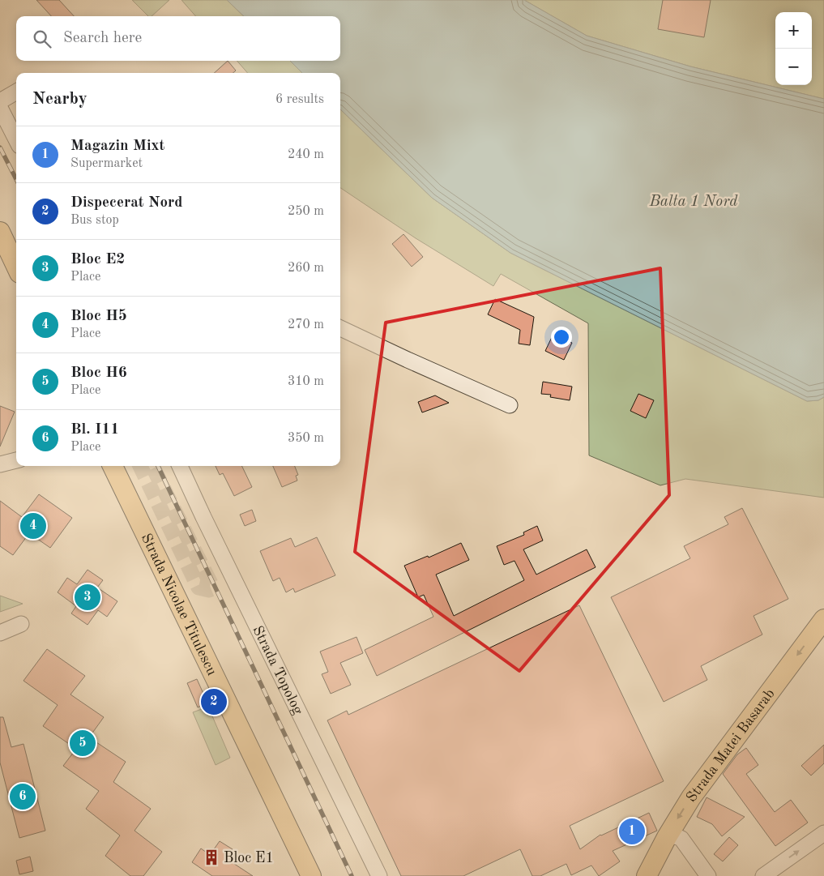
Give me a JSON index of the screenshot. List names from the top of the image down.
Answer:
{
  "streets": {
    "main road": ["Strada Nicolae Titulescu", "Strada Matei Basarab"],
    "street": ["Strada Topolog"]
  },
  "one_way": ["Strada Matei Basarab"],
  "water": ["Balta 1 Nord"],
  "places": {
    "building": ["Bloc E1"]
  },
  "page": {
    "map_buttons": ["+", "−"],
    "search": "Search here",
    "heading": ["Nearby", "6 results"],
    "list": [
      {
        "mark": "1",
        "name": "Magazin Mixt",
        "note": "Supermarket",
        "value": "240 m"
      },
      {
        "mark": "2",
        "name": "Dispecerat Nord",
        "note": "Bus stop",
        "value": "250 m"
      },
      {
        "mark": "3",
        "name": "Bloc E2",
        "note": "Place",
        "value": "260 m"
      },
      {
        "mark": "4",
        "name": "Bloc H5",
        "note": "Place",
        "value": "270 m"
      },
      {
        "mark": "5",
        "name": "Bloc H6",
        "note": "Place",
        "value": "310 m"
      },
      {
        "mark": "6",
        "name": "Bl. I11",
        "note": "Place",
        "value": "350 m"
      }
    ],
    "pins": [
      "4",
      "3",
      "2",
      "5",
      "6",
      "1"
    ]
  }
}
